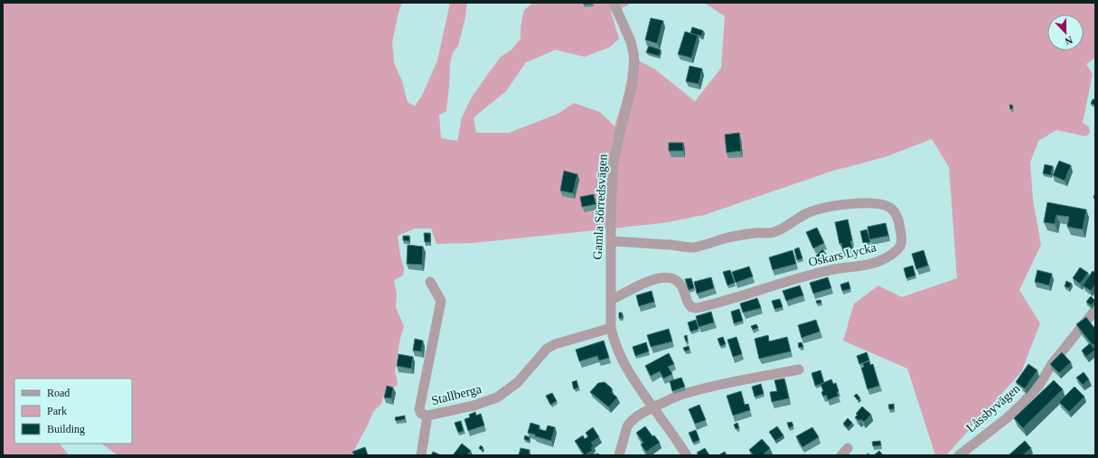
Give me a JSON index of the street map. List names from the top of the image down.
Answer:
{
  "streets": {
    "street": [
      "Gamla Sörredsvägen",
      "Oskars Lycka",
      "Stallberga",
      "Låssbyvägen"
    ]
  },
  "crossings": [
    ["Gamla Sörredsvägen", "Oskars Lycka"],
    ["Gamla Sörredsvägen", "Stallberga"]
  ],
  "legend": ["Road", "Park", "Building"],
  "north": "bottom"
}
